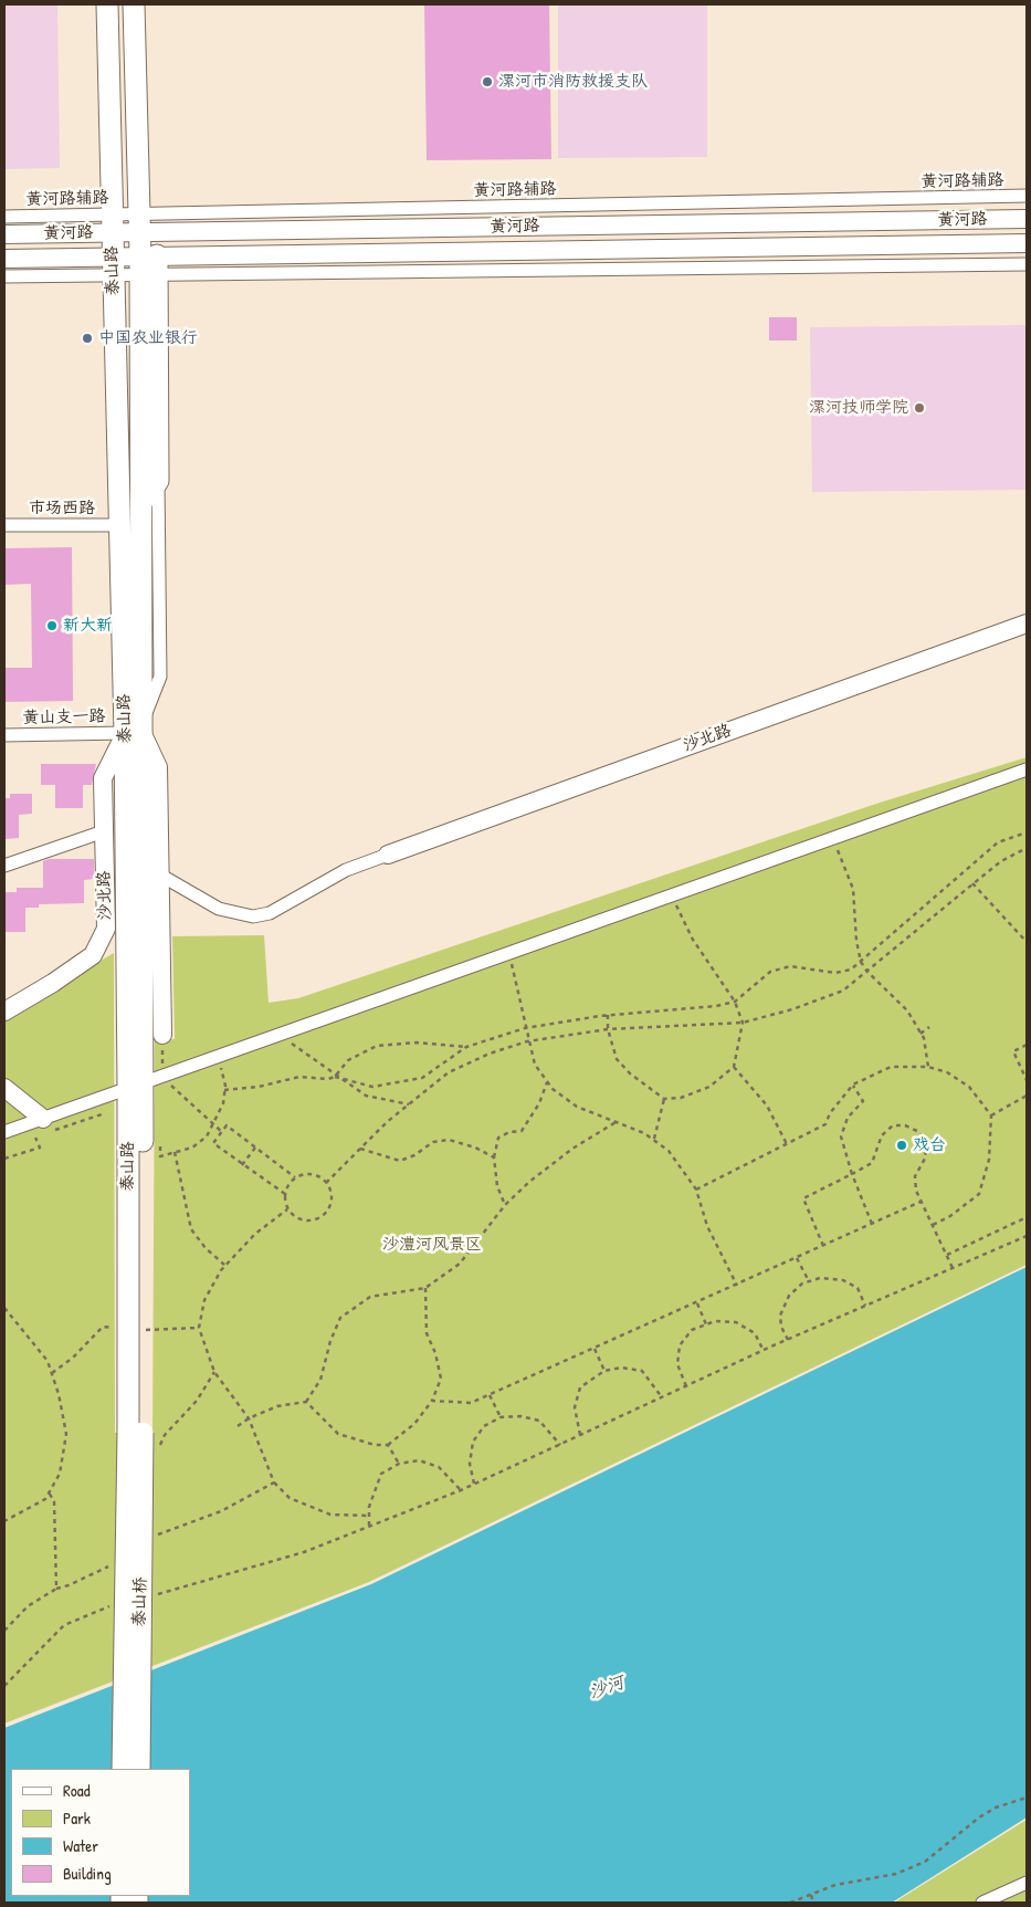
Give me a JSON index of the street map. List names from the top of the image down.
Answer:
{
  "streets": {
    "main road": [
      "黄河路",
      "泰山路",
      "沙北路",
      "泰山桥"
    ],
    "street": ["黄河路辅路", "市场西路", "黄山支一路"]
  },
  "crossings": [
    ["黄河路辅路", "黄河路"],
    ["黄河路辅路", "泰山路"],
    ["黄河路", "泰山路"],
    ["泰山路", "市场西路"],
    ["泰山路", "黄山支一路"],
    ["泰山路", "沙北路"],
    ["泰山路", "泰山桥"],
    ["黄山支一路", "沙北路"]
  ],
  "water": ["沙河"],
  "parks": ["沙澧河风景区"],
  "places": [
    "漯河市消防救援支队",
    "中国农业银行",
    "漯河技师学院",
    "新大新",
    "戏台"
  ],
  "legend": [
    "Road",
    "Park",
    "Water",
    "Building"
  ]
}
